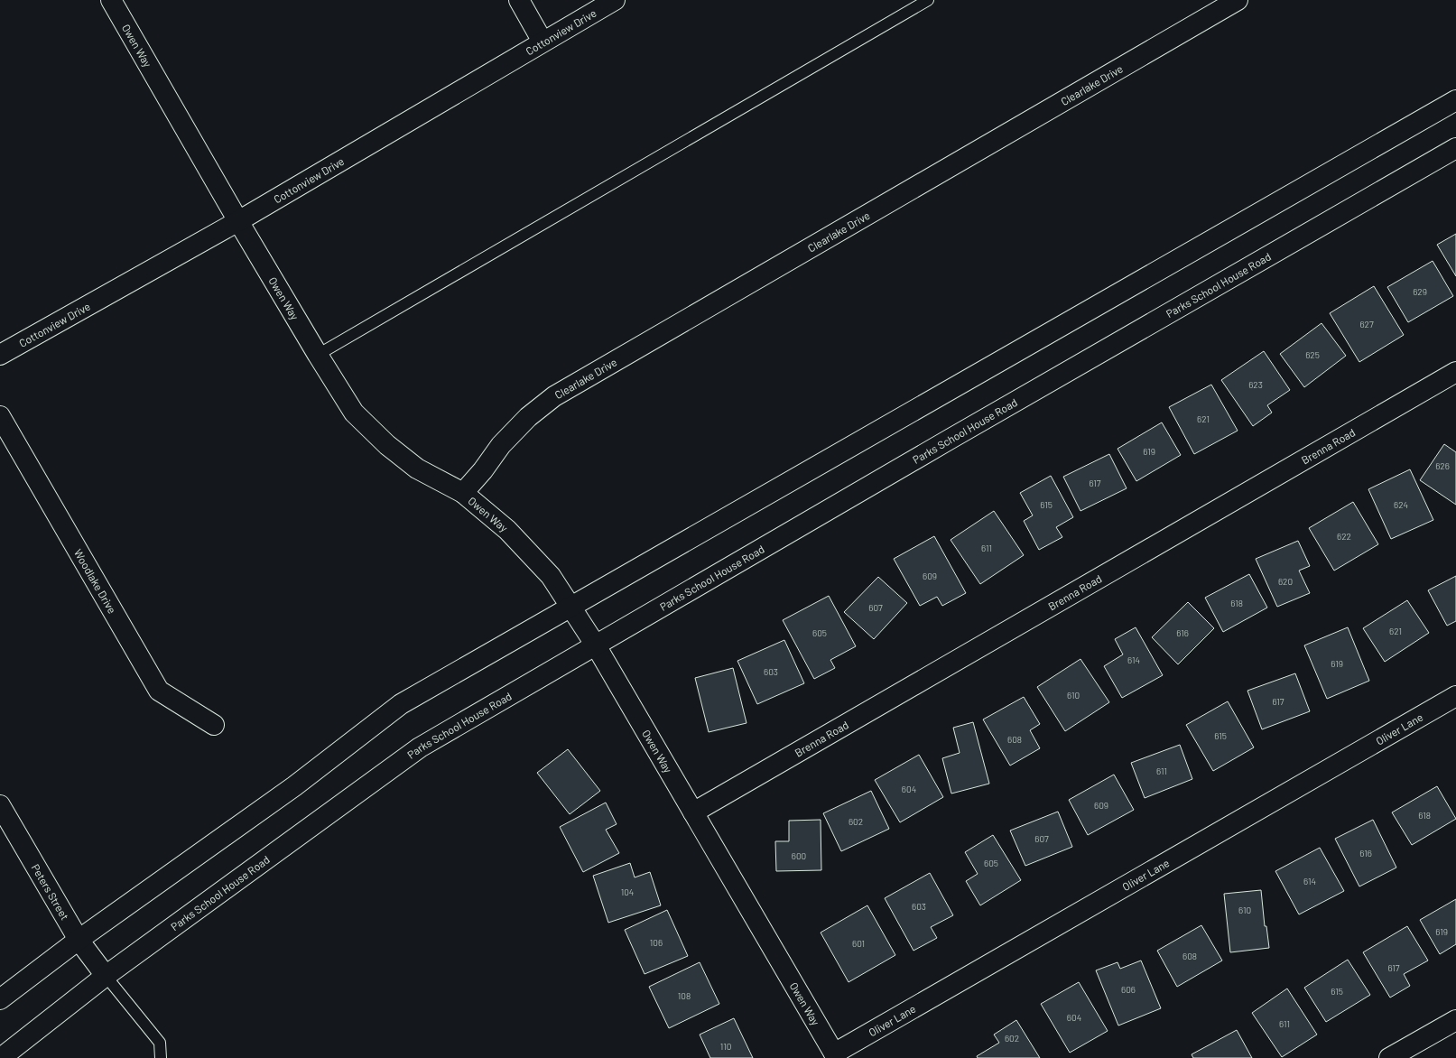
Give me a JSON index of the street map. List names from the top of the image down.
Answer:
{
  "streets": {
    "street": [
      "Cottonview Drive",
      "Owen Way",
      "Clearlake Drive",
      "Parks School House Road",
      "Brenna Road",
      "Woodlake Drive",
      "Oliver Lane",
      "Peters Street"
    ]
  },
  "crossings": [
    ["Cottonview Drive", "Owen Way"],
    ["Owen Way", "Clearlake Drive"],
    ["Owen Way", "Parks School House Road"],
    ["Owen Way", "Brenna Road"],
    ["Owen Way", "Oliver Lane"],
    ["Parks School House Road", "Peters Street"]
  ],
  "house_numbers": [
    "629",
    "627",
    "625",
    "623",
    "621",
    "619",
    "626",
    "617",
    "615",
    "624",
    "622",
    "611",
    "609",
    "620",
    "618",
    "607",
    "621",
    "605",
    "616",
    "614",
    "619",
    "603",
    "610",
    "617",
    "615",
    "608",
    "611",
    "604",
    "609",
    "618",
    "602",
    "607",
    "616",
    "600",
    "605",
    "614",
    "104",
    "603",
    "610",
    "619",
    "106",
    "601",
    "608",
    "617",
    "606",
    "615",
    "108",
    "604",
    "611",
    "602",
    "110"
  ]
}
